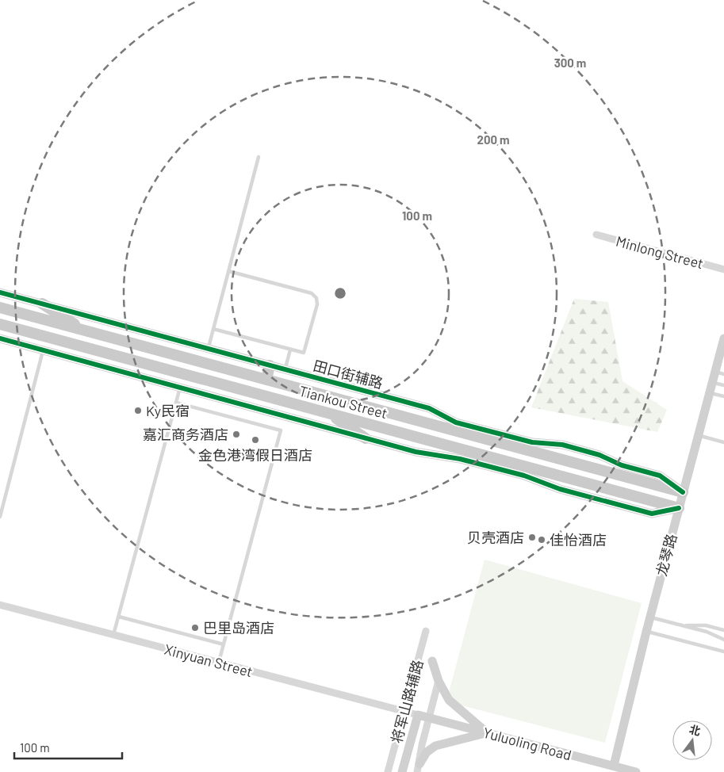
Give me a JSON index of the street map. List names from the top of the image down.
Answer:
{
  "streets": {
    "main road": ["Tiankou Street"],
    "street": [
      "Minlong Street",
      "田口街辅路",
      "龙琴路",
      "Xinyuan Street",
      "将军山路辅路",
      "Yuluoling Road"
    ]
  },
  "crossings": [
    ["田口街辅路", "Tiankou Street"],
    ["田口街辅路", "龙琴路"],
    ["Tiankou Street", "龙琴路"],
    ["龙琴路", "Yuluoling Road"],
    ["Xinyuan Street", "将军山路辅路"],
    ["Xinyuan Street", "Yuluoling Road"],
    ["将军山路辅路", "Yuluoling Road"]
  ],
  "places": [
    "Ky民宿",
    "嘉汇商务酒店",
    "金色港湾假日酒店",
    "贝壳酒店",
    "佳怡酒店",
    "巴里岛酒店"
  ],
  "scale_bar": "100 m",
  "north": "top",
  "rings": ["300 m", "200 m", "100 m"]
}
